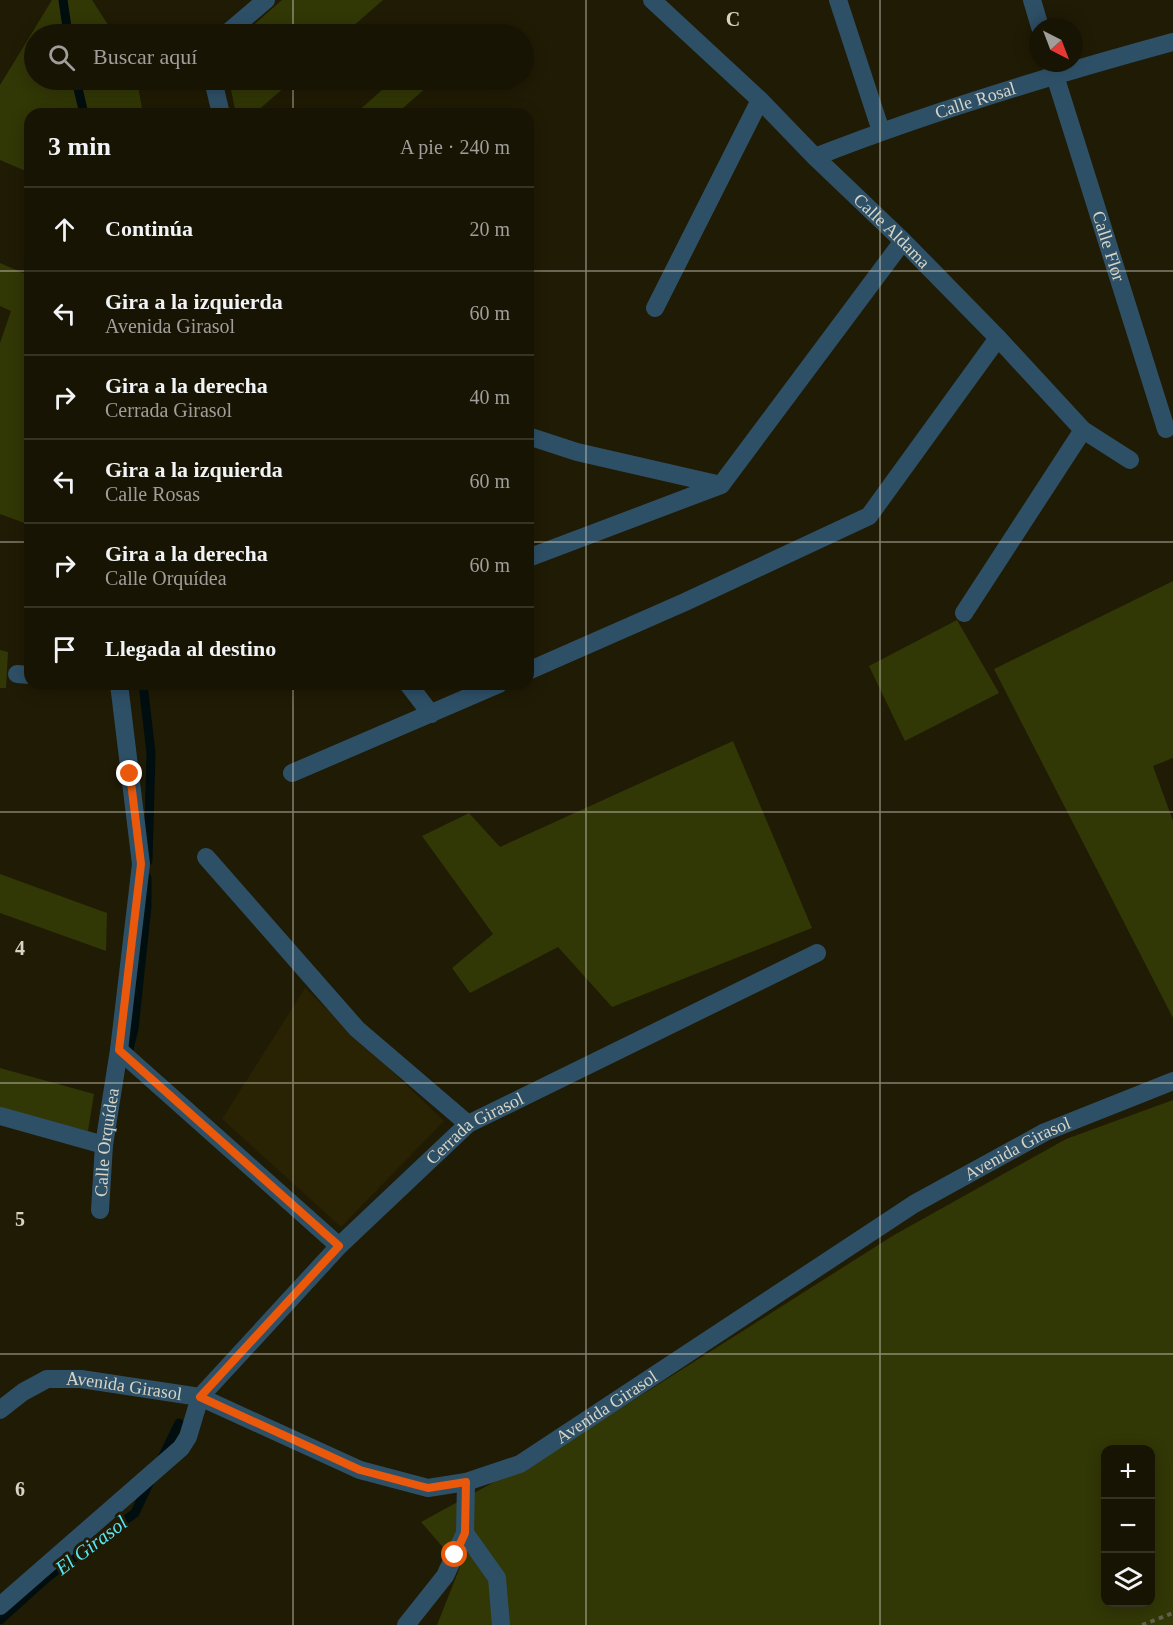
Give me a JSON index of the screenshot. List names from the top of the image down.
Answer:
{
  "streets": {
    "street": [
      "Calle Rosal",
      "Calle Aldama",
      "Calle Flor",
      "Cerrada Girasol",
      "Calle Orquídea",
      "Avenida Girasol"
    ]
  },
  "crossings": [
    ["Calle Rosal", "Calle Aldama"],
    ["Cerrada Girasol", "Avenida Girasol"]
  ],
  "water": ["El Girasol"],
  "north": "bottom right",
  "page": {
    "search": "Buscar aquí",
    "heading": ["3 min", "A pie · 240 m"],
    "list": [
      ["Continúa", "20 m"],
      ["Gira a la izquierda", "Avenida Girasol", "60 m"],
      ["Gira a la derecha", "Cerrada Girasol", "40 m"],
      ["Gira a la izquierda", "Calle Rosas", "60 m"],
      ["Gira a la derecha", "Calle Orquídea", "60 m"],
      "Llegada al destino"
    ],
    "map_buttons": ["+", "−"]
  },
  "grid": {
    "columns": ["C"],
    "rows": ["4", "5", "6"]
  }
}
